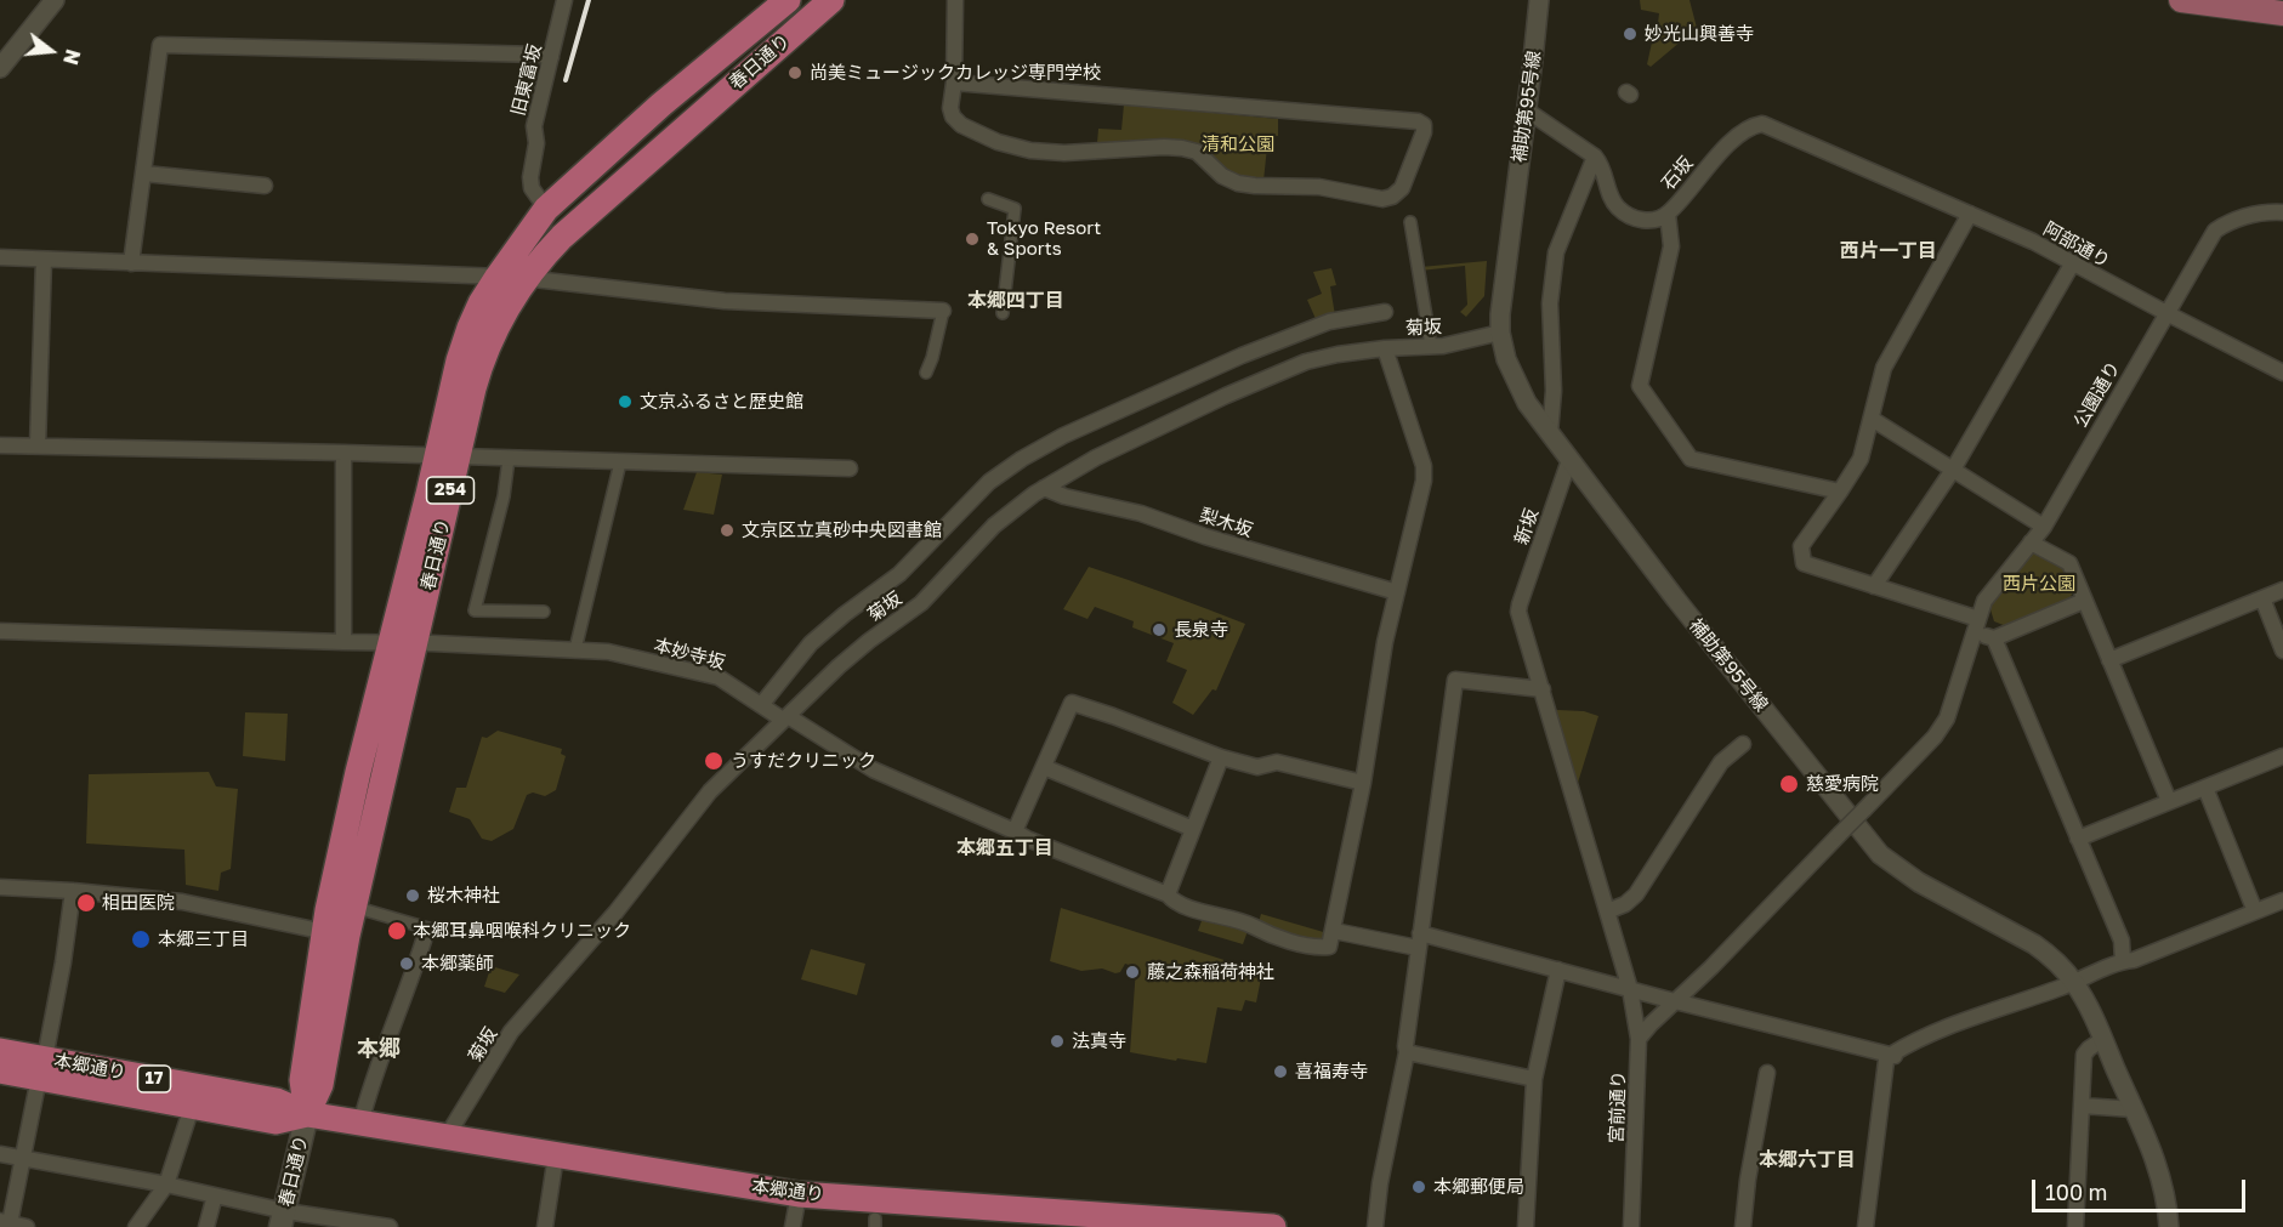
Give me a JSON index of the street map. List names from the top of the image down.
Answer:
{
  "streets": {
    "highway": [
      "春日通り",
      "254",
      "本郷通り",
      "17"
    ],
    "street": [
      "旧東富坂",
      "補助第95号線",
      "石坂",
      "阿部通り",
      "菊坂",
      "公園通り",
      "梨木坂",
      "新坂",
      "本妙寺坂",
      "宮前通り"
    ]
  },
  "crossings": [
    ["春日通り", "旧東富坂"],
    ["春日通り", "本妙寺坂"],
    ["春日通り", "本郷通り"],
    ["補助第95号線", "菊坂"],
    ["補助第95号線", "新坂"],
    ["石坂", "阿部通り"],
    ["阿部通り", "公園通り"],
    ["菊坂", "梨木坂"],
    ["菊坂", "本妙寺坂"],
    ["菊坂", "本郷通り"],
    ["公園通り", "宮前通り"],
    ["新坂", "宮前通り"]
  ],
  "districts": [
    "西片一丁目",
    "本郷四丁目",
    "本郷五丁目",
    "本郷",
    "本郷六丁目"
  ],
  "parks": ["清和公園", "西片公園"],
  "places": [
    "妙光山興善寺",
    "尚美ミュージックカレッジ専門学校",
    "Tokyo Resort & Sports",
    "文京ふるさと歴史館",
    "文京区立真砂中央図書館",
    "長泉寺",
    "うすだクリニック",
    "慈愛病院",
    "桜木神社",
    "相田医院",
    "本郷耳鼻咽喉科クリニック",
    "本郷三丁目",
    "本郷薬師",
    "藤之森稲荷神社",
    "法真寺",
    "喜福寿寺",
    "本郷郵便局"
  ],
  "scale_bar": "100 m",
  "north": "right"
}
